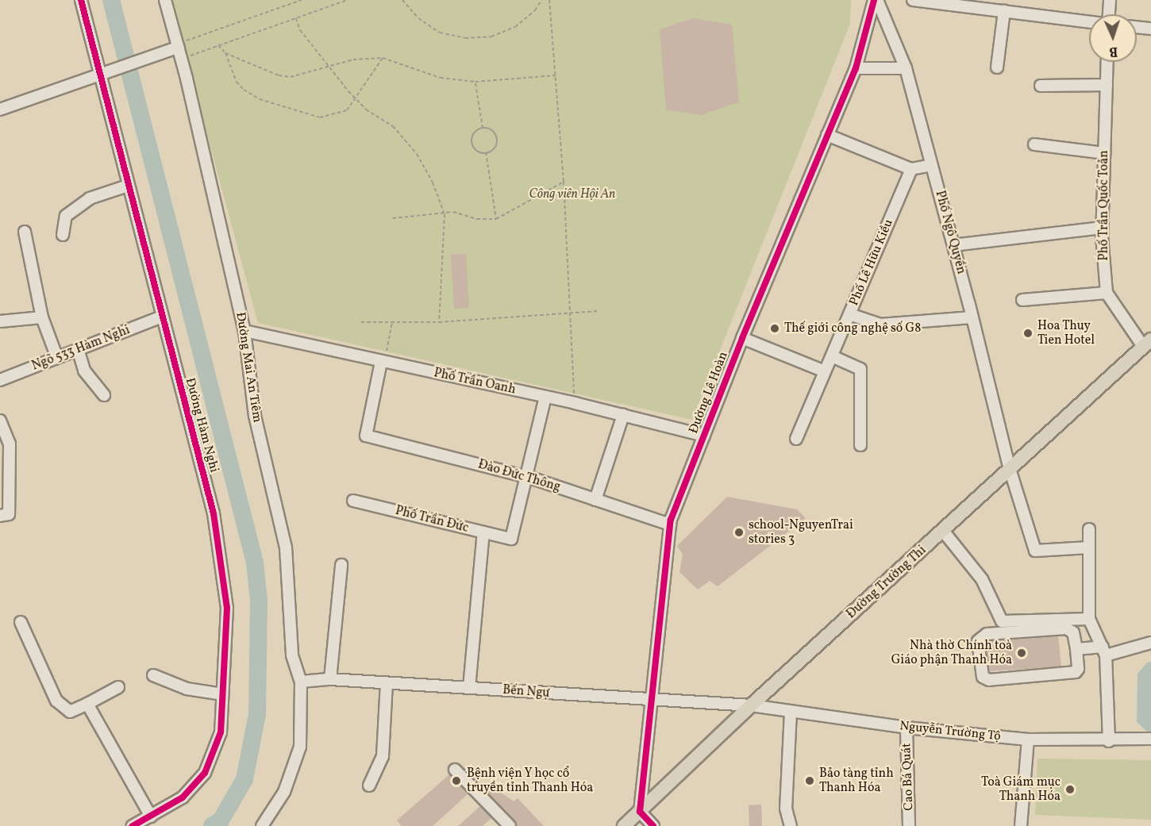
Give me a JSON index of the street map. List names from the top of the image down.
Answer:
{
  "streets": {
    "main road": ["Đường Trường Thi"],
    "street": [
      "Phố Trần Quốc Toản",
      "Phố Ngô Quyền",
      "Phố Lê Hữu Kiều",
      "Ngõ 533 Hàm Nghi",
      "Đường Mai An Tiêm",
      "Phố Trần Oanh",
      "Đường Lê Hoàn",
      "Đường Hàm Nghi",
      "Đào Đức Thông",
      "Phố Trần Đức",
      "Bến Ngự",
      "Nguyễn Trường Tộ",
      "Cao Bá Quát"
    ]
  },
  "crossings": [
    ["Phố Ngô Quyền", "Đường Lê Hoàn"],
    ["Phố Ngô Quyền", "Đường Trường Thi"],
    ["Ngõ 533 Hàm Nghi", "Đường Hàm Nghi"],
    ["Đường Mai An Tiêm", "Phố Trần Oanh"],
    ["Đường Mai An Tiêm", "Bến Ngự"],
    ["Phố Trần Oanh", "Đường Lê Hoàn"],
    ["Phố Trần Oanh", "Đào Đức Thông"],
    ["Đường Lê Hoàn", "Đào Đức Thông"],
    ["Đường Lê Hoàn", "Đường Trường Thi"],
    ["Đường Lê Hoàn", "Bến Ngự"],
    ["Đào Đức Thông", "Phố Trần Đức"],
    ["Đường Trường Thi", "Bến Ngự"],
    ["Đường Trường Thi", "Nguyễn Trường Tộ"],
    ["Bến Ngự", "Nguyễn Trường Tộ"],
    ["Nguyễn Trường Tộ", "Cao Bá Quát"]
  ],
  "parks": ["Công viên Hội An"],
  "places": [
    "Thế giới công nghệ số G8",
    "Hoa Thuy Tien Hotel",
    "school-NguyenTrai stories 3",
    "Nhà thờ Chính toà Giáo phận Thanh Hóa",
    "Bệnh viện Y học cổ truyền tỉnh Thanh Hóa",
    "Bảo tàng tỉnh Thanh Hóa",
    "Toà Giám mục Thanh Hóa"
  ],
  "north": "bottom"
}
